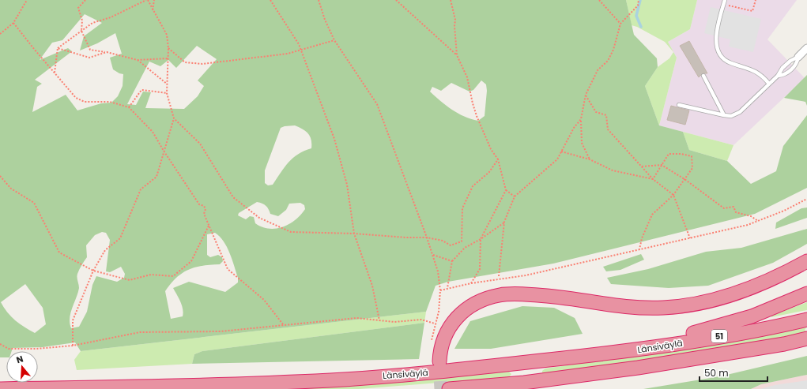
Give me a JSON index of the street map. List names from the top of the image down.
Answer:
{
  "streets": {
    "highway": ["51", "Länsiväylä"]
  },
  "scale_bar": "50 m",
  "north": "top"
}
